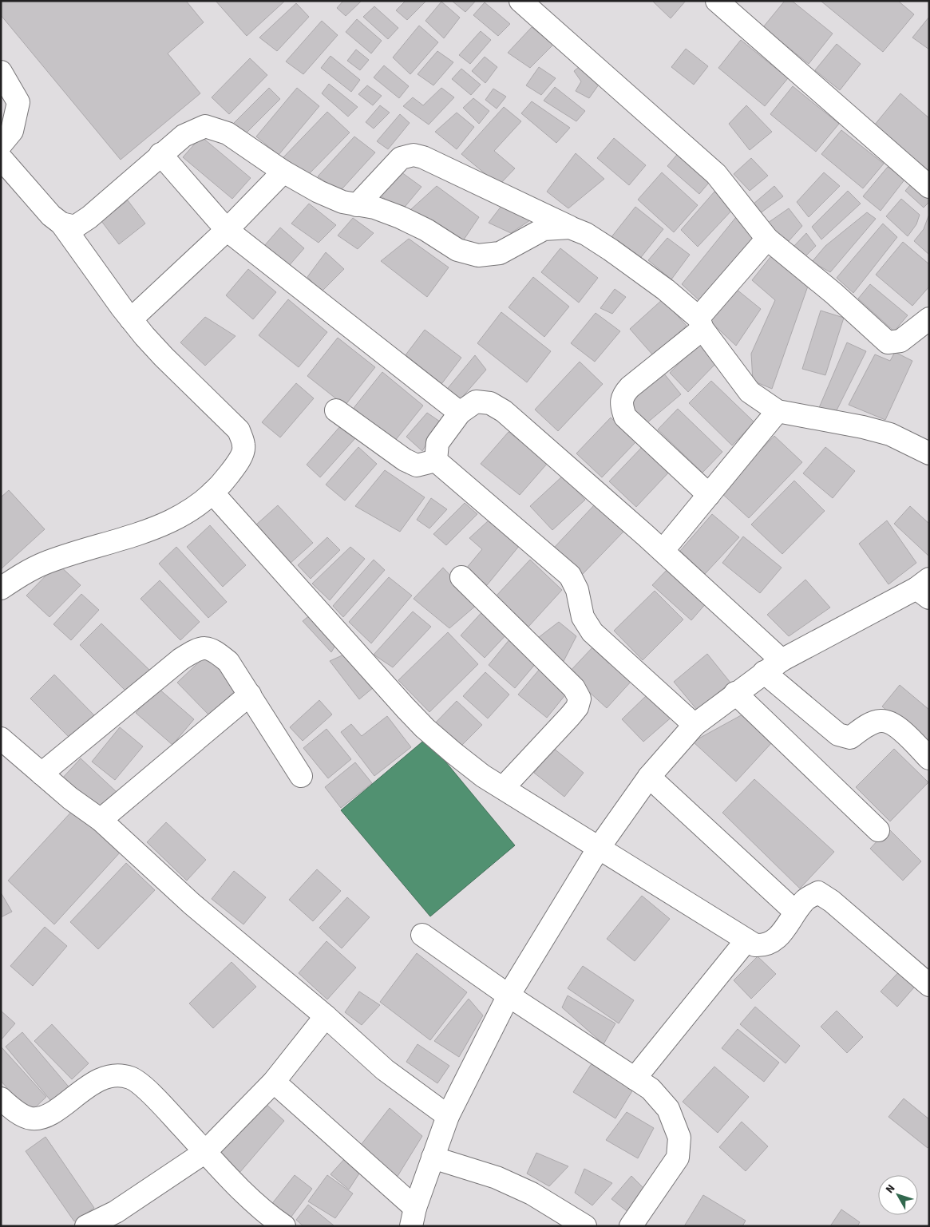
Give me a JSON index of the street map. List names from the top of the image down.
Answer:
{
  "north": "top left"
}
